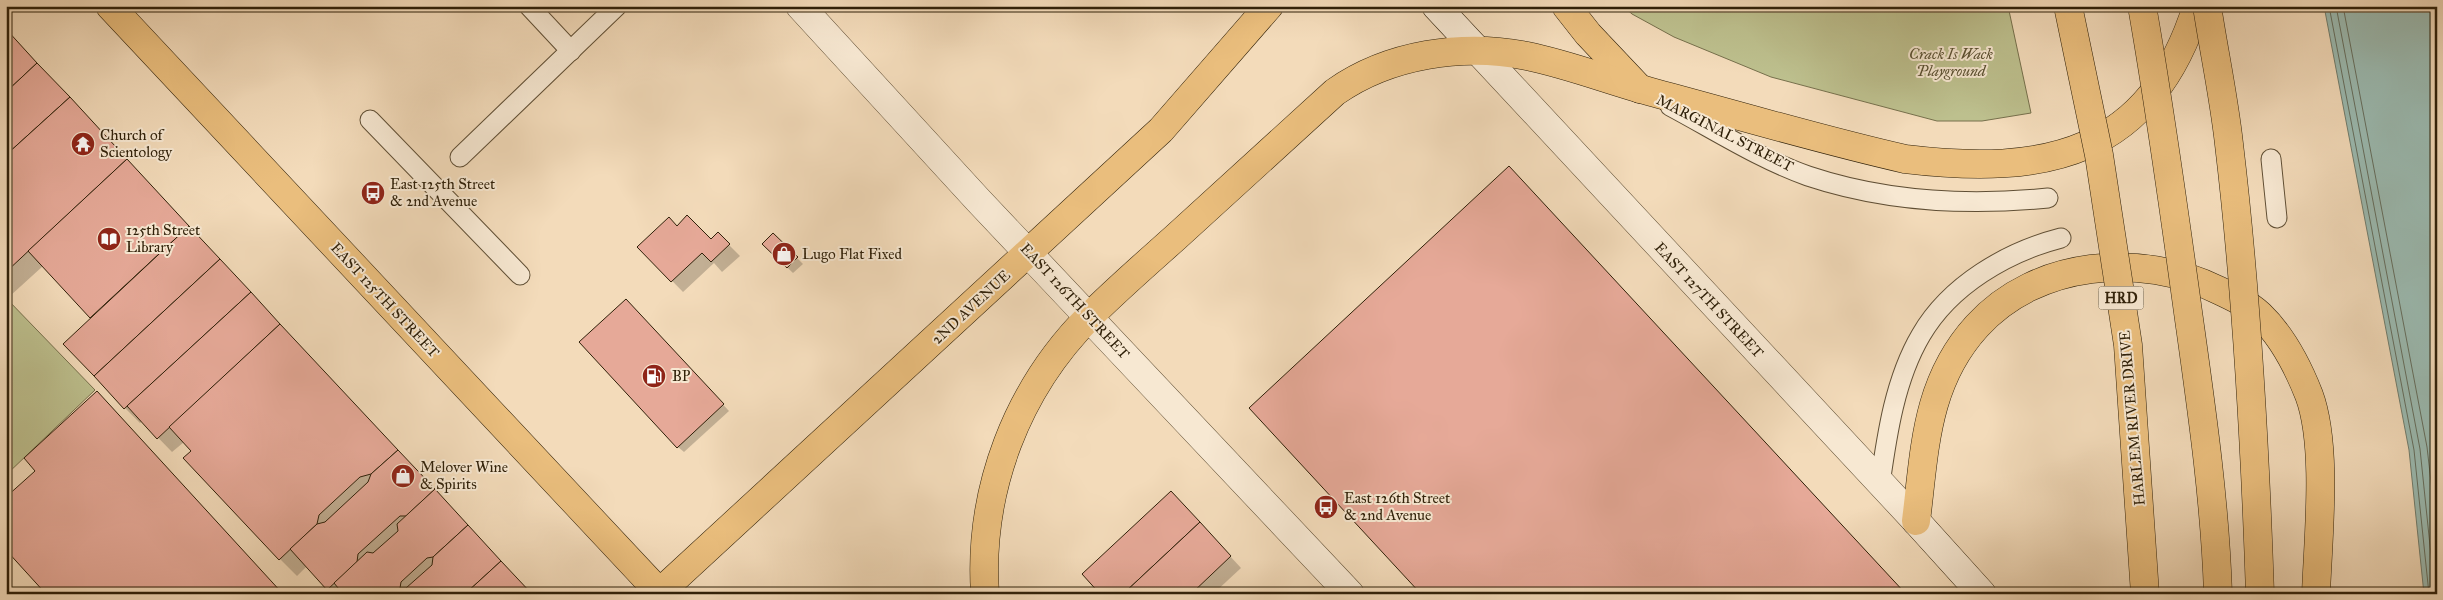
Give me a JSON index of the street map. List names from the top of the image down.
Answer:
{
  "streets": {
    "main road": [
      "HRD",
      "EAST 125TH STREET",
      "2ND AVENUE",
      "HARLEM RIVER DRIVE"
    ],
    "street": ["EAST 127TH STREET", "EAST 126TH STREET"],
    "lane": ["MARGINAL STREET"]
  },
  "crossings": [
    ["EAST 125TH STREET", "2ND AVENUE"],
    ["EAST 126TH STREET", "2ND AVENUE"]
  ],
  "parks": ["Crack Is Wack Playground"],
  "places": {
    "temple": ["Church of Scientology"],
    "bus stop": ["East 125th Street & 2nd Avenue", "East 126th Street & 2nd Avenue"],
    "library": ["125th Street Library"],
    "shop": ["Lugo Flat Fixed", "Melover Wine & Spirits"],
    "fuel station": ["BP"]
  }
}
